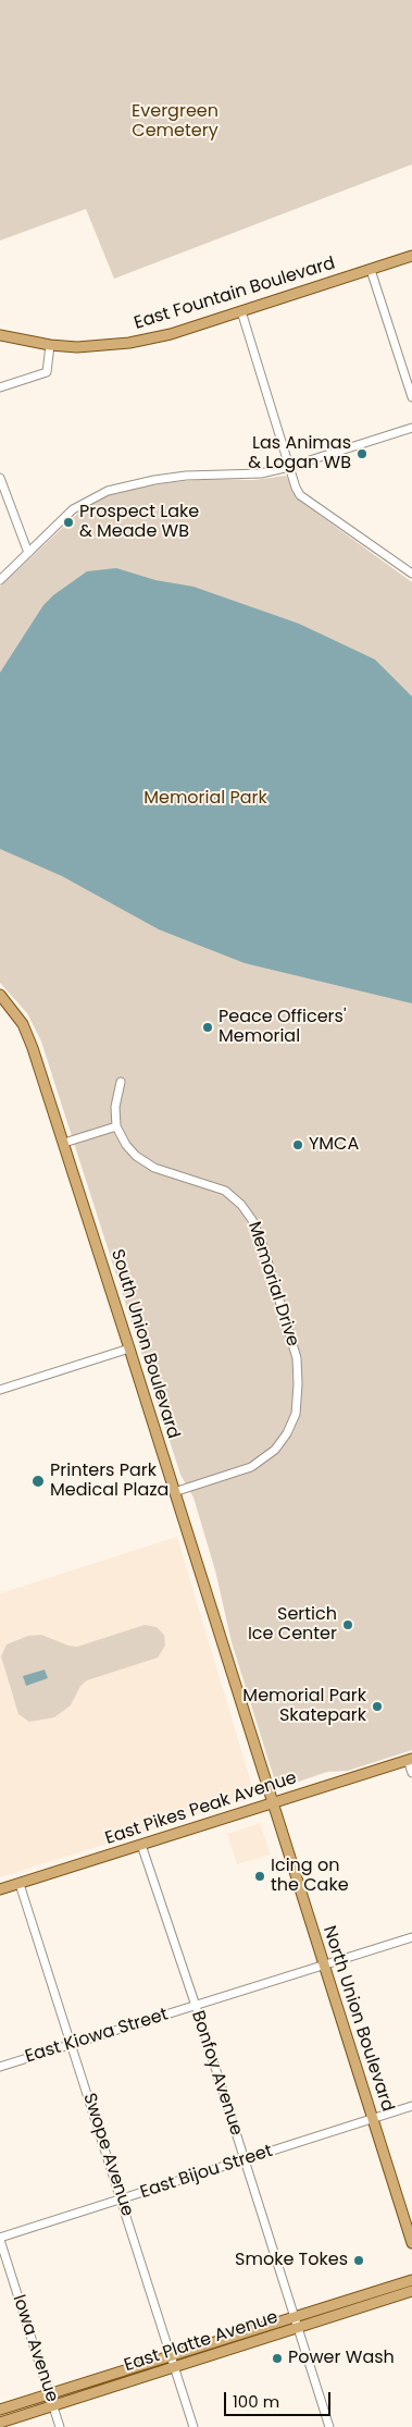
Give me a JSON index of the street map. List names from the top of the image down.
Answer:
{
  "streets": {
    "main road": [
      "East Fountain Boulevard",
      "South Union Boulevard",
      "East Pikes Peak Avenue",
      "North Union Boulevard",
      "East Platte Avenue"
    ],
    "street": [
      "Memorial Drive",
      "East Kiowa Street",
      "Bonfoy Avenue",
      "Swope Avenue",
      "East Bijou Street",
      "Iowa Avenue"
    ]
  },
  "crossings": [
    ["Memorial Drive", "South Union Boulevard"],
    ["South Union Boulevard", "East Pikes Peak Avenue"],
    ["South Union Boulevard", "North Union Boulevard"],
    ["East Pikes Peak Avenue", "North Union Boulevard"],
    ["East Pikes Peak Avenue", "Bonfoy Avenue"],
    ["East Pikes Peak Avenue", "Swope Avenue"],
    ["North Union Boulevard", "East Kiowa Street"],
    ["North Union Boulevard", "East Bijou Street"],
    ["East Kiowa Street", "Bonfoy Avenue"],
    ["East Kiowa Street", "Swope Avenue"],
    ["Bonfoy Avenue", "East Bijou Street"],
    ["Bonfoy Avenue", "East Platte Avenue"],
    ["Swope Avenue", "East Bijou Street"],
    ["Swope Avenue", "East Platte Avenue"],
    ["East Bijou Street", "Iowa Avenue"],
    ["East Platte Avenue", "Iowa Avenue"]
  ],
  "parks": ["Evergreen Cemetery", "Memorial Park"],
  "places": [
    "Las Animas & Logan WB",
    "Prospect Lake & Meade WB",
    "Peace Officers' Memorial",
    "YMCA",
    "Printers Park Medical Plaza",
    "Sertich Ice Center",
    "Memorial Park Skatepark",
    "Icing on the Cake",
    "Smoke Tokes",
    "Power Wash"
  ],
  "scale_bar": "100 m"
}
